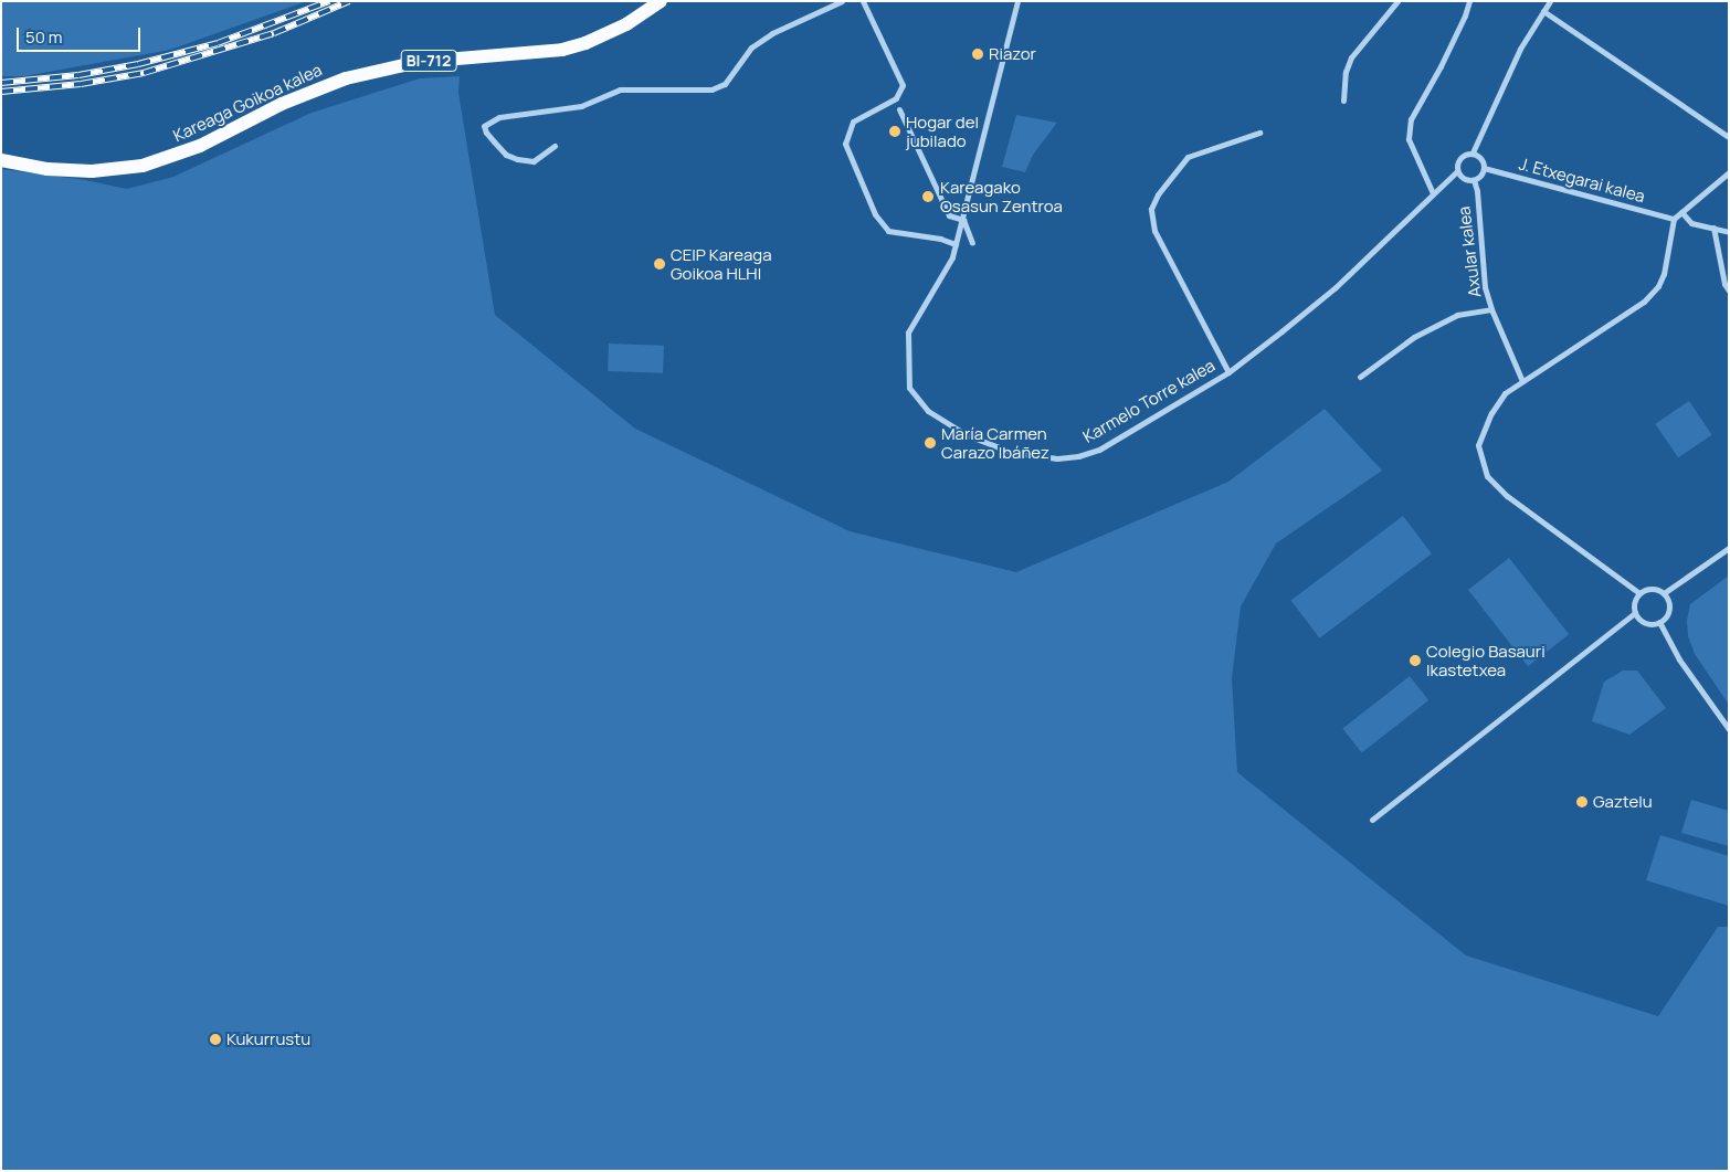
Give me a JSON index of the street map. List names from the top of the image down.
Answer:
{
  "streets": {
    "main road": ["BI-712", "Kareaga Goikoa kalea"],
    "street": ["J. Etxegarai kalea", "Axular kalea", "Karmelo Torre kalea"]
  },
  "crossings": [
    ["J. Etxegarai kalea", "Axular kalea"],
    ["J. Etxegarai kalea", "Karmelo Torre kalea"],
    ["Axular kalea", "Karmelo Torre kalea"]
  ],
  "places": [
    "Riazor",
    "Hogar del jubilado",
    "Kareagako Osasun Zentroa",
    "CEIP Kareaga Goikoa HLHI",
    "María Carmen Carazo Ibáñez",
    "Colegio Basauri Ikastetxea",
    "Gaztelu",
    "Kukurrustu"
  ],
  "scale_bar": "50 m"
}
